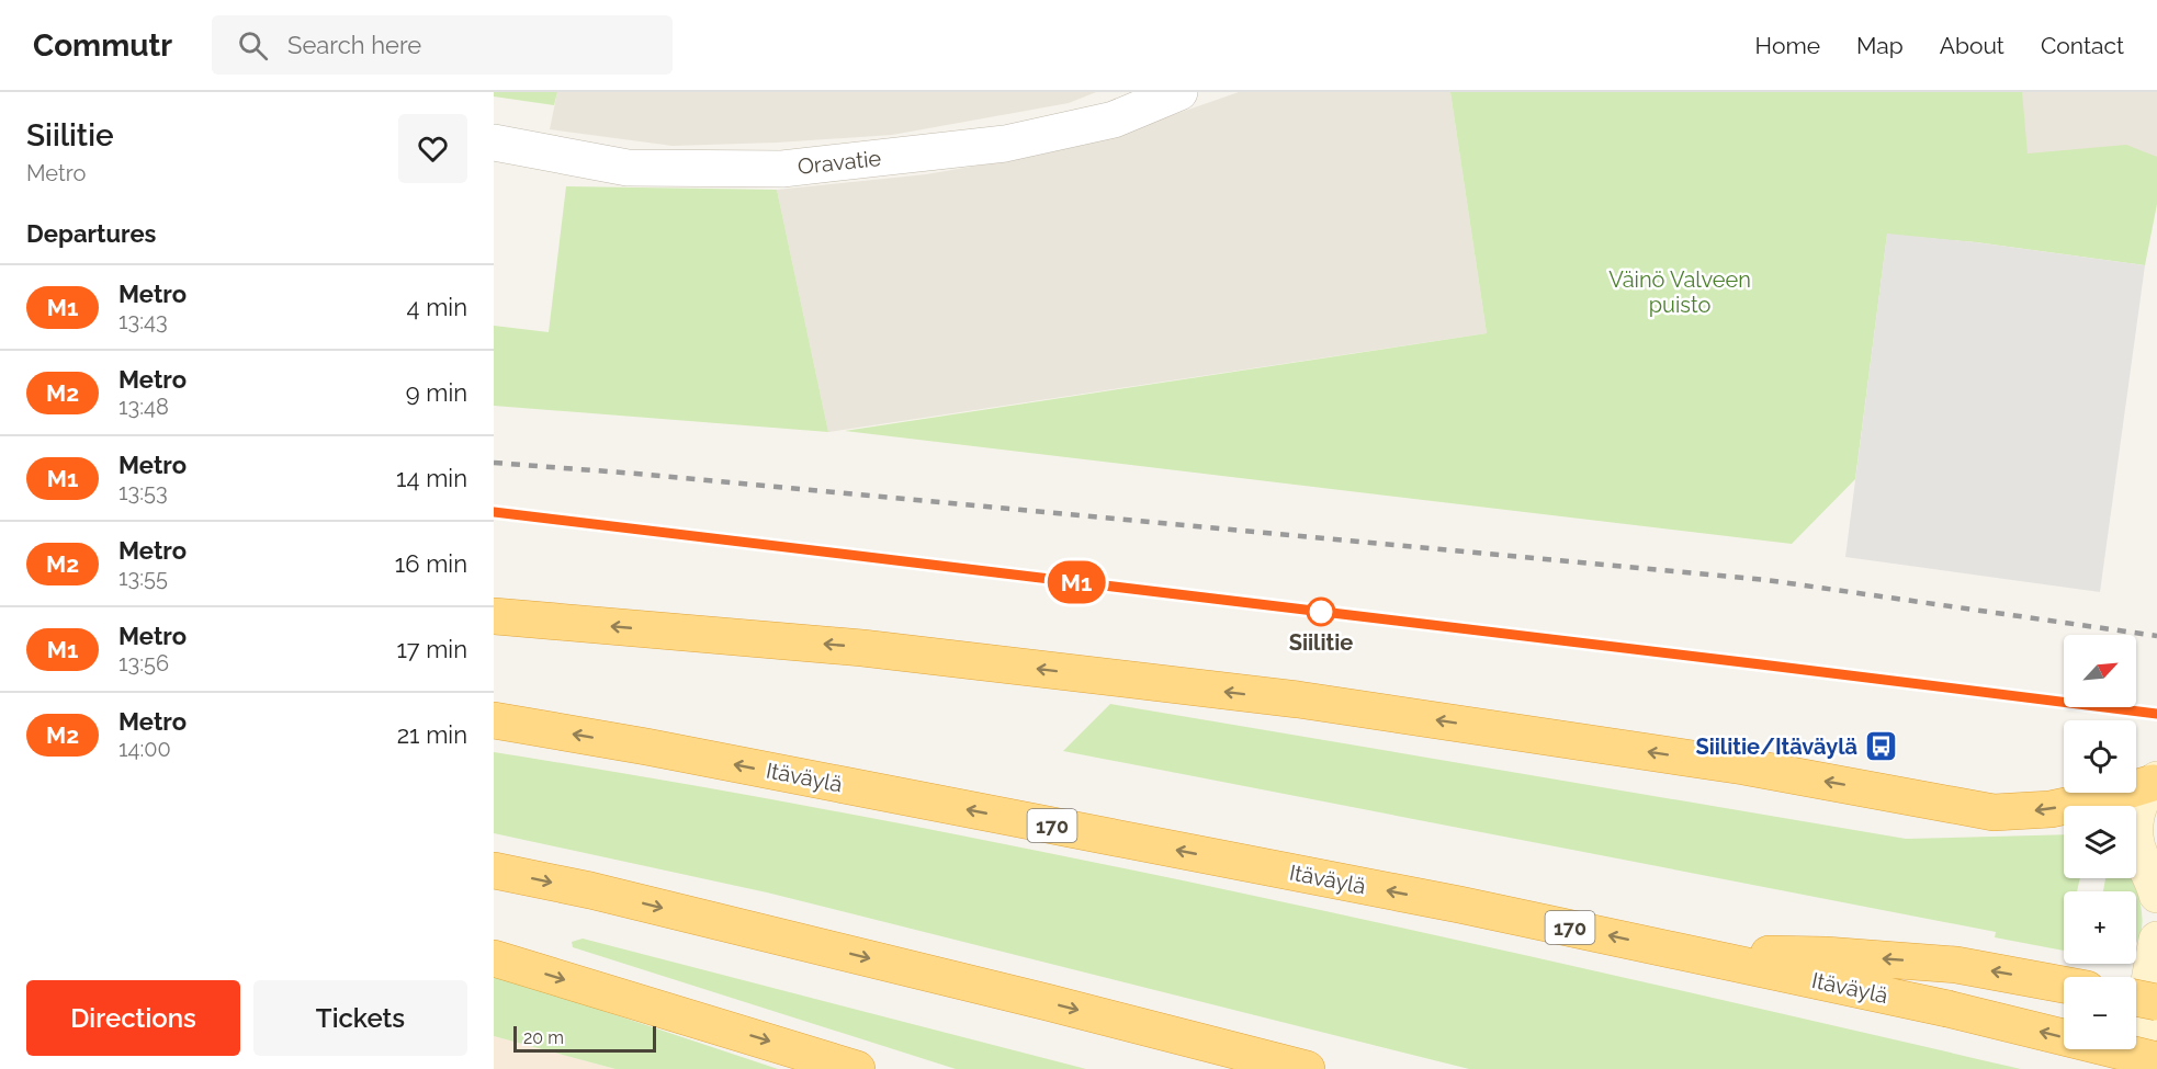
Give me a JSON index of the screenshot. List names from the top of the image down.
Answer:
{
  "streets": {
    "highway": ["Itäväylä", "170"],
    "street": ["Oravatie"]
  },
  "parks": ["Väinö Valveen puisto"],
  "places": {
    "other": ["Siilitie"],
    "bus stop": ["Siilitie/Itäväylä"]
  },
  "lines": ["metro line M1"],
  "scale_bar": "20 m",
  "north": "top right",
  "page": {
    "header": "Commutr",
    "search": "Search here",
    "nav": [
      "Home",
      "Map",
      "About",
      "Contact"
    ],
    "heading": [
      ["Siilitie", "Metro"],
      "Departures"
    ],
    "on_map": "M1",
    "list": [
      {
        "mark": "M1",
        "name": "Metro",
        "note": "13:43",
        "value": "4 min"
      },
      {
        "mark": "M2",
        "name": "Metro",
        "note": "13:48",
        "value": "9 min"
      },
      {
        "mark": "M1",
        "name": "Metro",
        "note": "13:53",
        "value": "14 min"
      },
      {
        "mark": "M2",
        "name": "Metro",
        "note": "13:55",
        "value": "16 min"
      },
      {
        "mark": "M1",
        "name": "Metro",
        "note": "13:56",
        "value": "17 min"
      },
      {
        "mark": "M2",
        "name": "Metro",
        "note": "14:00",
        "value": "21 min"
      }
    ],
    "map_buttons": ["+", "−"],
    "buttons": ["Directions", "Tickets"],
    "scale": "20 m"
  }
}
